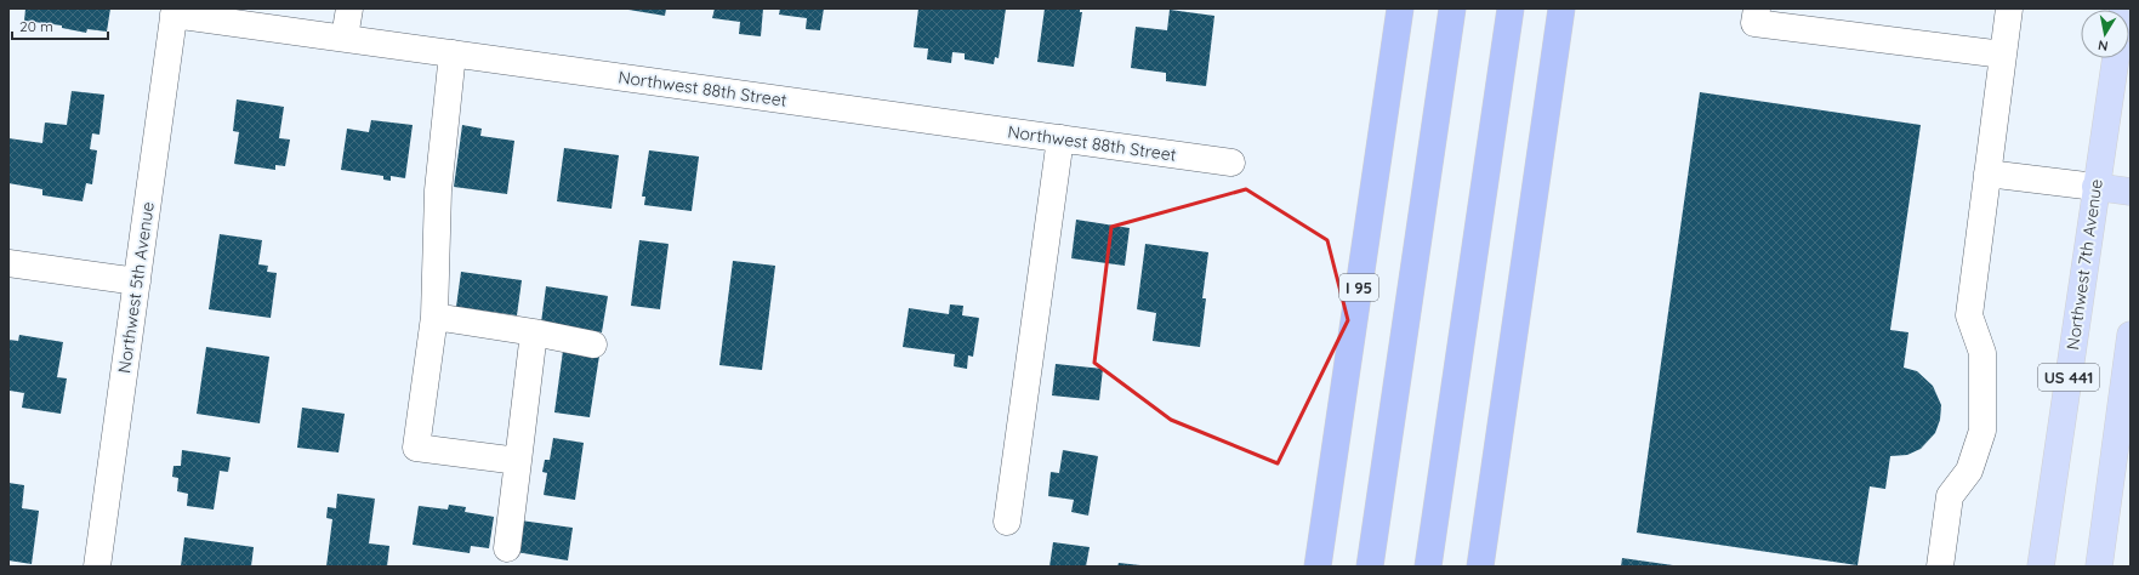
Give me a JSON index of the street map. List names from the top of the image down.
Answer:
{
  "streets": {
    "highway": ["I 95"],
    "main road": ["Northwest 7th Avenue", "US 441"],
    "street": ["Northwest 88th Street", "Northwest 5th Avenue"]
  },
  "crossings": [
    ["Northwest 88th Street", "Northwest 5th Avenue"]
  ],
  "scale_bar": "20 m",
  "north": "bottom"
}
